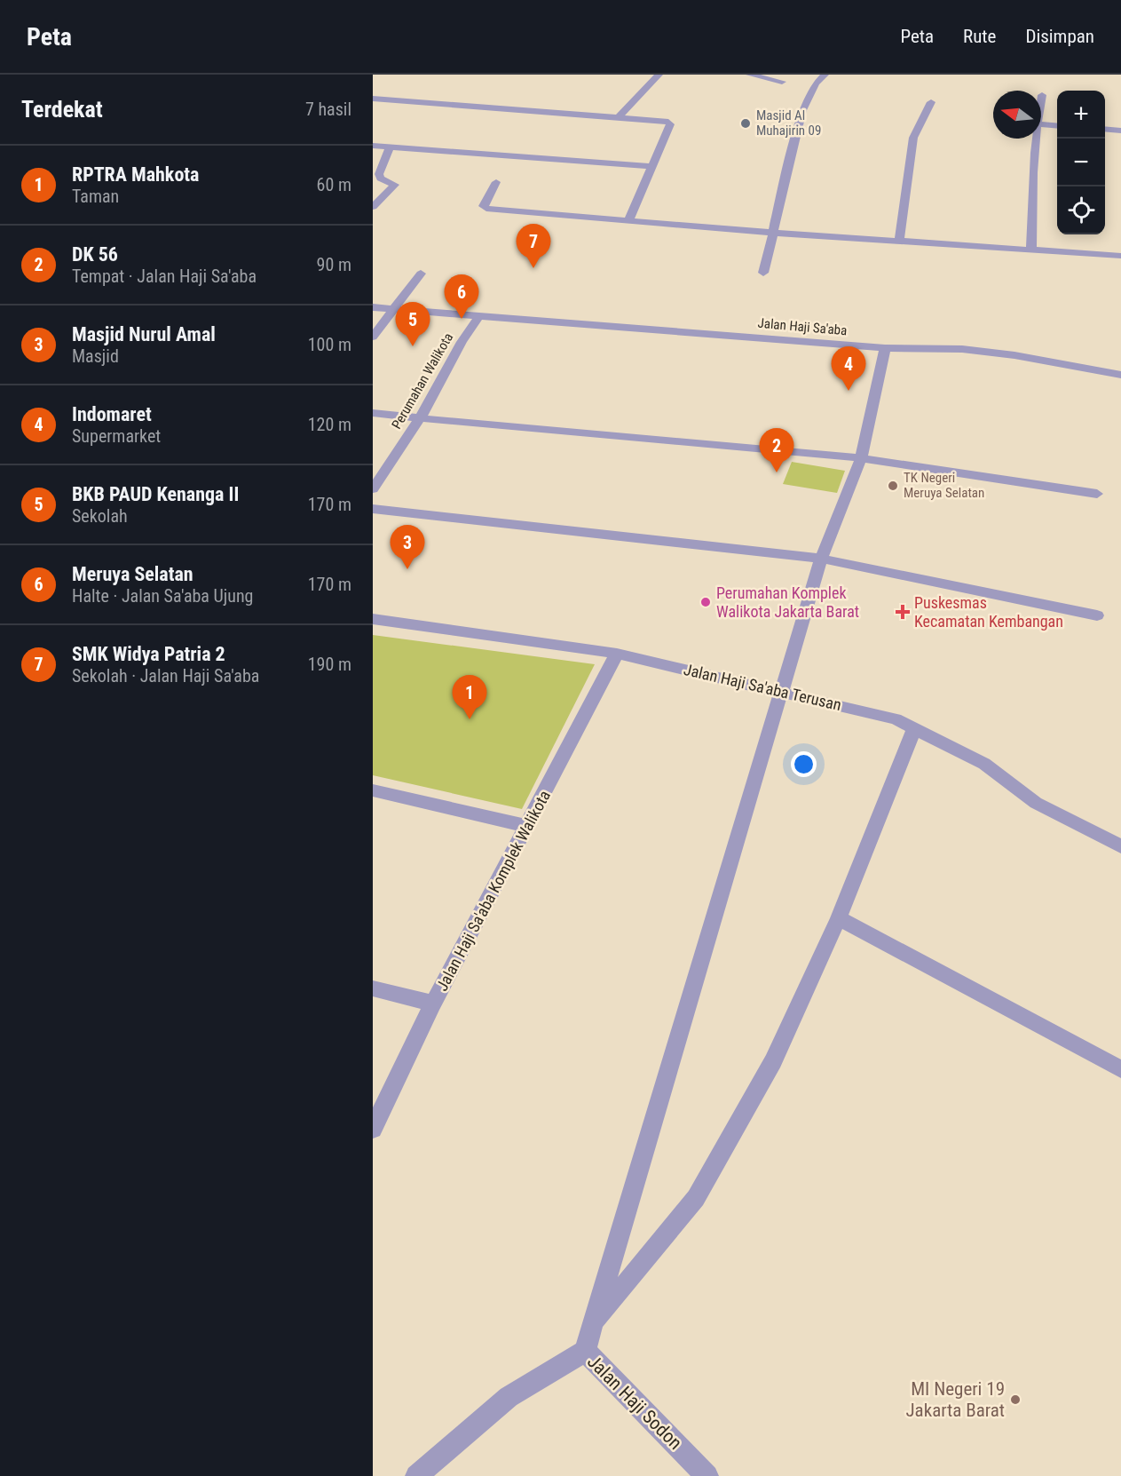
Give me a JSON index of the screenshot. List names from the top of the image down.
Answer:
{
  "streets": {
    "street": [
      "Jalan Haji Sa'aba",
      "Perumahan Walikota",
      "Jalan Haji Sa'aba Terusan",
      "Jalan Haji Sa'aba Komplek Walikota",
      "Jalan Haji Sodon"
    ]
  },
  "crossings": [
    ["Jalan Haji Sa'aba", "Perumahan Walikota"],
    ["Jalan Haji Sa'aba Terusan", "Jalan Haji Sa'aba Komplek Walikota"]
  ],
  "places": {
    "other": [
      "Masjid Al Muhajirin 09",
      "TK Negeri Meruya Selatan",
      "Perumahan Komplek Walikota Jakarta Barat",
      "MI Negeri 19 Jakarta Barat"
    ],
    "health": ["Puskesmas Kecamatan Kembangan"]
  },
  "north": "left",
  "page": {
    "header": "Peta",
    "nav": ["Peta", "Rute", "Disimpan"],
    "heading": ["Terdekat", "7 hasil"],
    "map_buttons": ["+", "−"],
    "list": [
      {
        "mark": "1",
        "name": "RPTRA Mahkota",
        "note": "Taman",
        "value": "60 m"
      },
      {
        "mark": "2",
        "name": "DK 56",
        "note": "Tempat · Jalan Haji Sa'aba",
        "value": "90 m"
      },
      {
        "mark": "3",
        "name": "Masjid Nurul Amal",
        "note": "Masjid",
        "value": "100 m"
      },
      {
        "mark": "4",
        "name": "Indomaret",
        "note": "Supermarket",
        "value": "120 m"
      },
      {
        "mark": "5",
        "name": "BKB PAUD Kenanga II",
        "note": "Sekolah",
        "value": "170 m"
      },
      {
        "mark": "6",
        "name": "Meruya Selatan",
        "note": "Halte · Jalan Sa'aba Ujung",
        "value": "170 m"
      },
      {
        "mark": "7",
        "name": "SMK Widya Patria 2",
        "note": "Sekolah · Jalan Haji Sa'aba",
        "value": "190 m"
      }
    ],
    "pins": [
      "7",
      "6",
      "5",
      "4",
      "2",
      "3",
      "1"
    ]
  }
}
